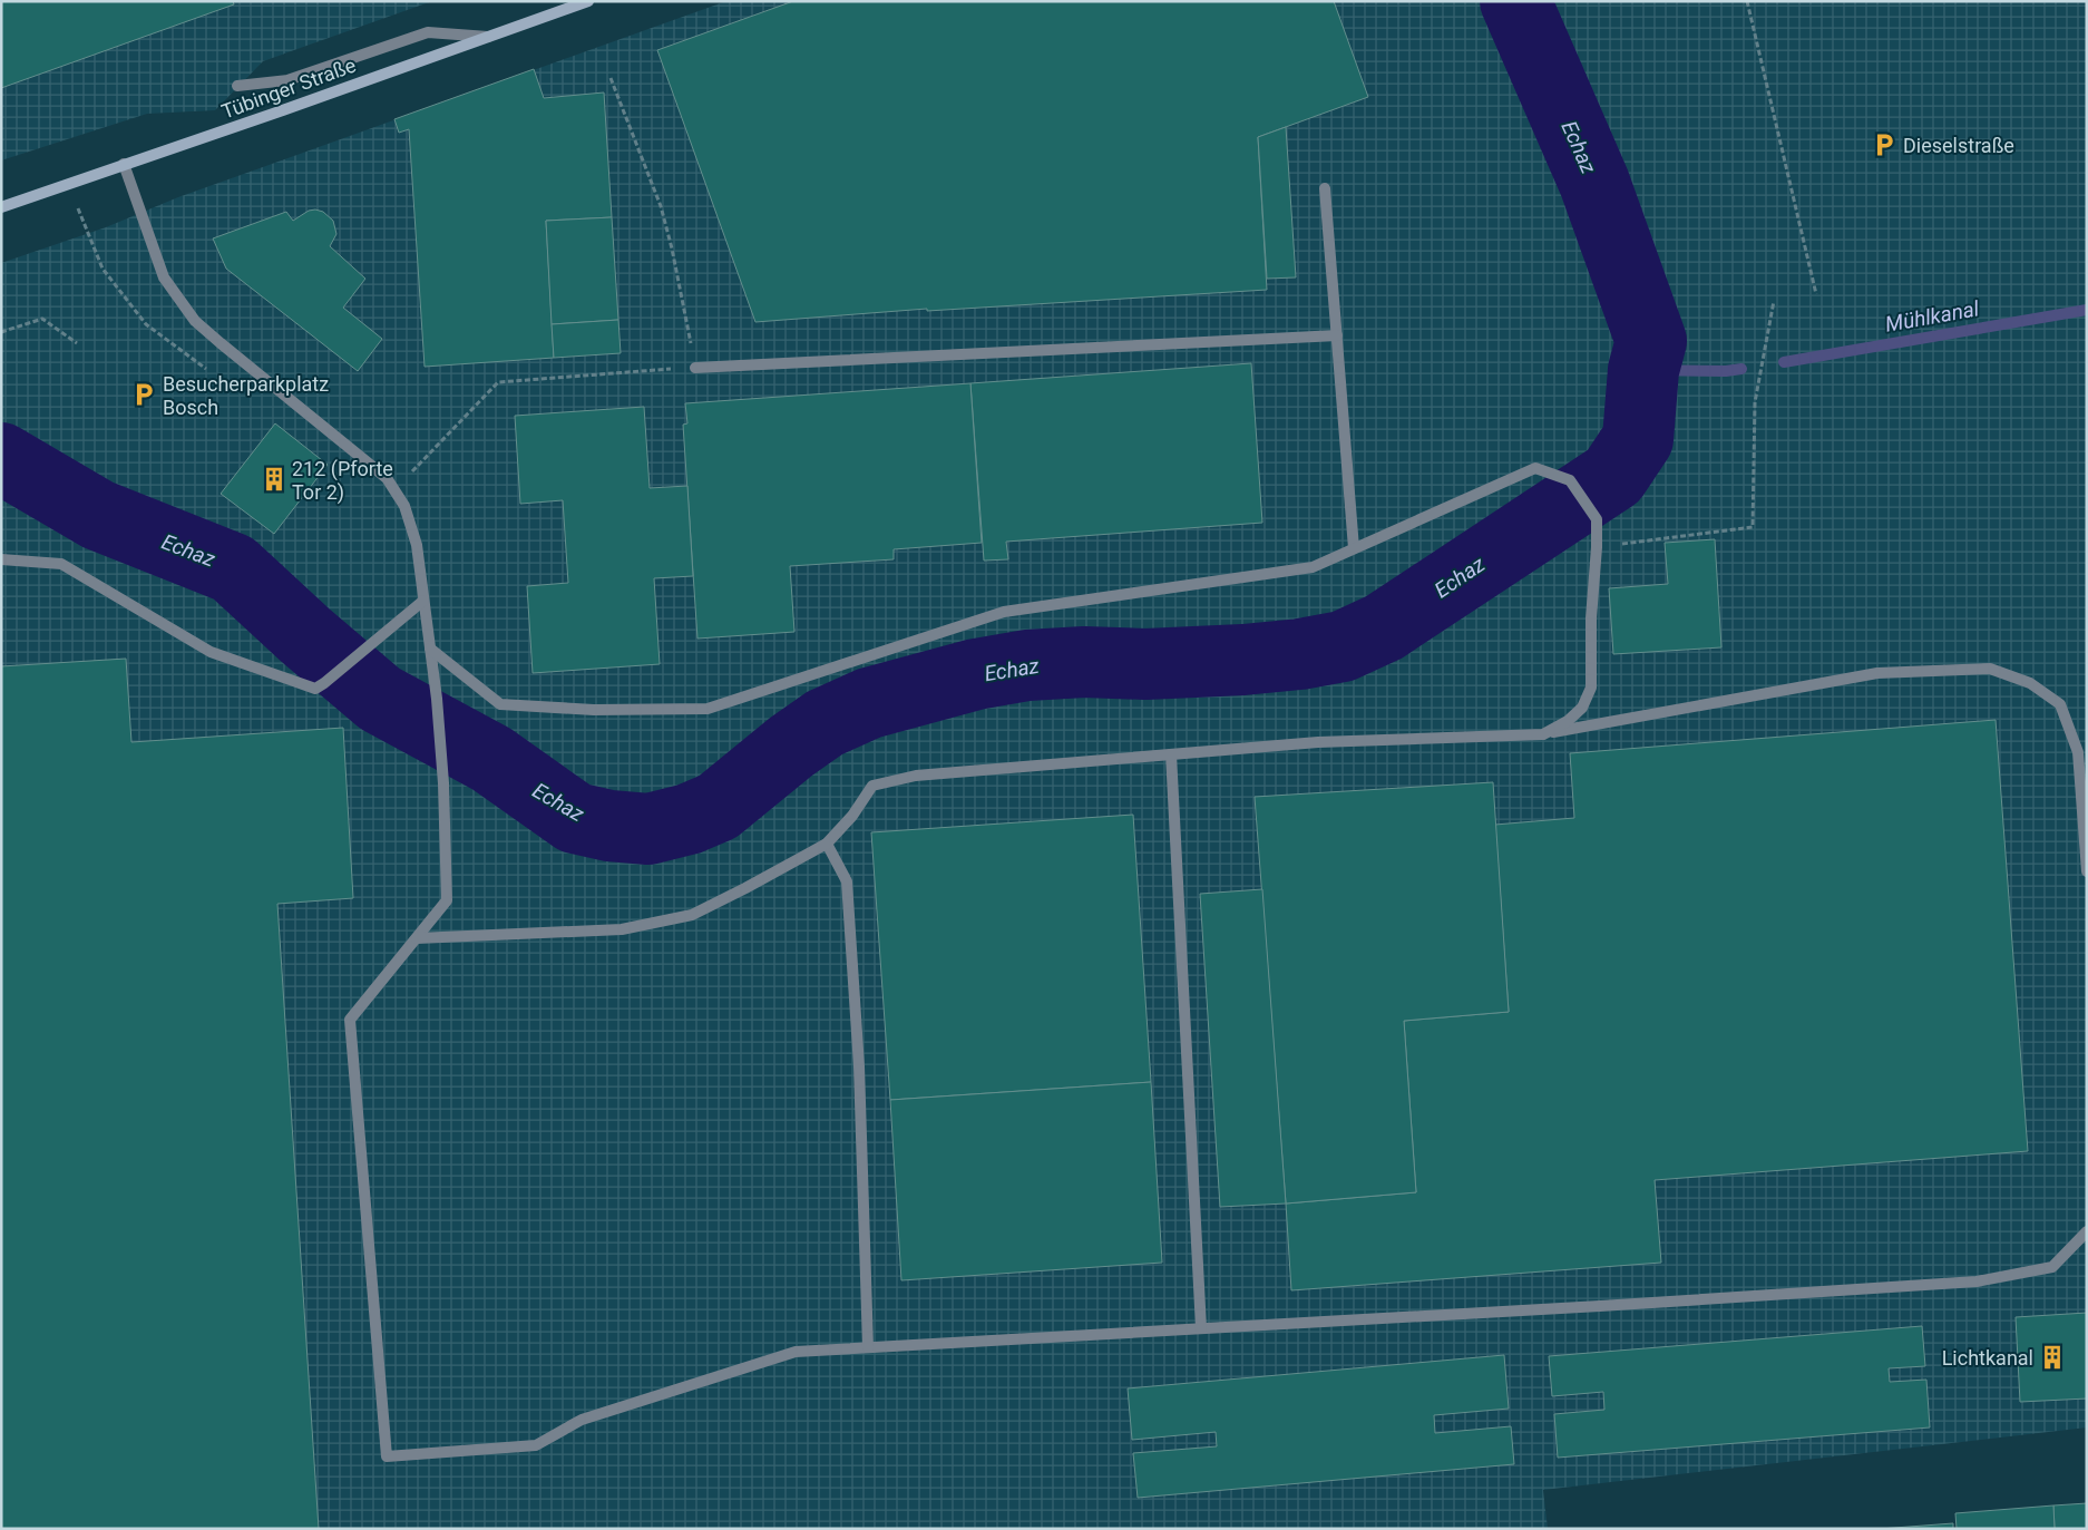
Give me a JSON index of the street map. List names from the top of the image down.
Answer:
{
  "streets": {
    "main road": ["Tübinger Straße"]
  },
  "water": ["Echaz", "Mühlkanal"],
  "places": {
    "parking": ["Dieselstraße", "Besucherparkplatz Bosch"],
    "building": ["212 (Pforte Tor 2)", "Lichtkanal"]
  }
}
